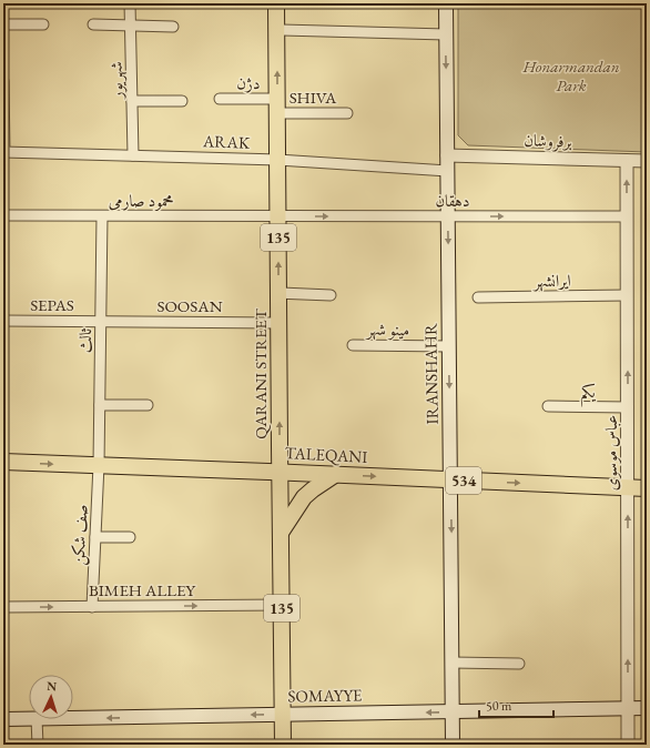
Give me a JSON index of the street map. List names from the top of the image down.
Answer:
{
  "streets": {
    "main road": [
      "135",
      "QARANI STREET",
      "IRANSHAHR",
      "TALEQANI",
      "534",
      "SOMAYYE"
    ],
    "street": [
      "شهریور",
      "دژن",
      "SHIVA",
      "برفروشان",
      "ARAK",
      "محمود صارمی",
      "دهقان",
      "ایرانشهر",
      "SEPAS",
      "SOOSAN",
      "مینو شهر",
      "ثالث",
      "یکم",
      "عباس موسوی",
      "صف شکن",
      "BIMEH ALLEY"
    ]
  },
  "crossings": [
    ["شهریور", "ARAK"],
    ["دژن", "SHIVA"],
    ["دژن", "QARANI STREET"],
    ["SHIVA", "QARANI STREET"],
    ["برفروشان", "IRANSHAHR"],
    ["برفروشان", "عباس موسوی"],
    ["ARAK", "QARANI STREET"],
    ["ARAK", "IRANSHAHR"],
    ["محمود صارمی", "دهقان"],
    ["محمود صارمی", "ثالث"],
    ["محمود صارمی", "QARANI STREET"],
    ["دهقان", "QARANI STREET"],
    ["دهقان", "IRANSHAHR"],
    ["دهقان", "عباس موسوی"],
    ["ایرانشهر", "عباس موسوی"],
    ["SEPAS", "SOOSAN"],
    ["SEPAS", "ثالث"],
    ["SOOSAN", "ثالث"],
    ["SOOSAN", "QARANI STREET"],
    ["مینو شهر", "IRANSHAHR"],
    ["ثالث", "TALEQANI"],
    ["ثالث", "صف شکن"],
    ["QARANI STREET", "TALEQANI"],
    ["QARANI STREET", "BIMEH ALLEY"],
    ["QARANI STREET", "SOMAYYE"],
    ["IRANSHAHR", "TALEQANI"],
    ["IRANSHAHR", "SOMAYYE"],
    ["یکم", "عباس موسوی"],
    ["عباس موسوی", "TALEQANI"],
    ["عباس موسوی", "SOMAYYE"],
    ["TALEQANI", "صف شکن"],
    ["صف شکن", "BIMEH ALLEY"]
  ],
  "one_way": [
    "دهقان",
    "QARANI STREET",
    "IRANSHAHR",
    "عباس موسوی",
    "TALEQANI",
    "BIMEH ALLEY",
    "SOMAYYE"
  ],
  "parks": ["Honarmandan Park"],
  "scale_bar": "50 m",
  "north": "top"
}
